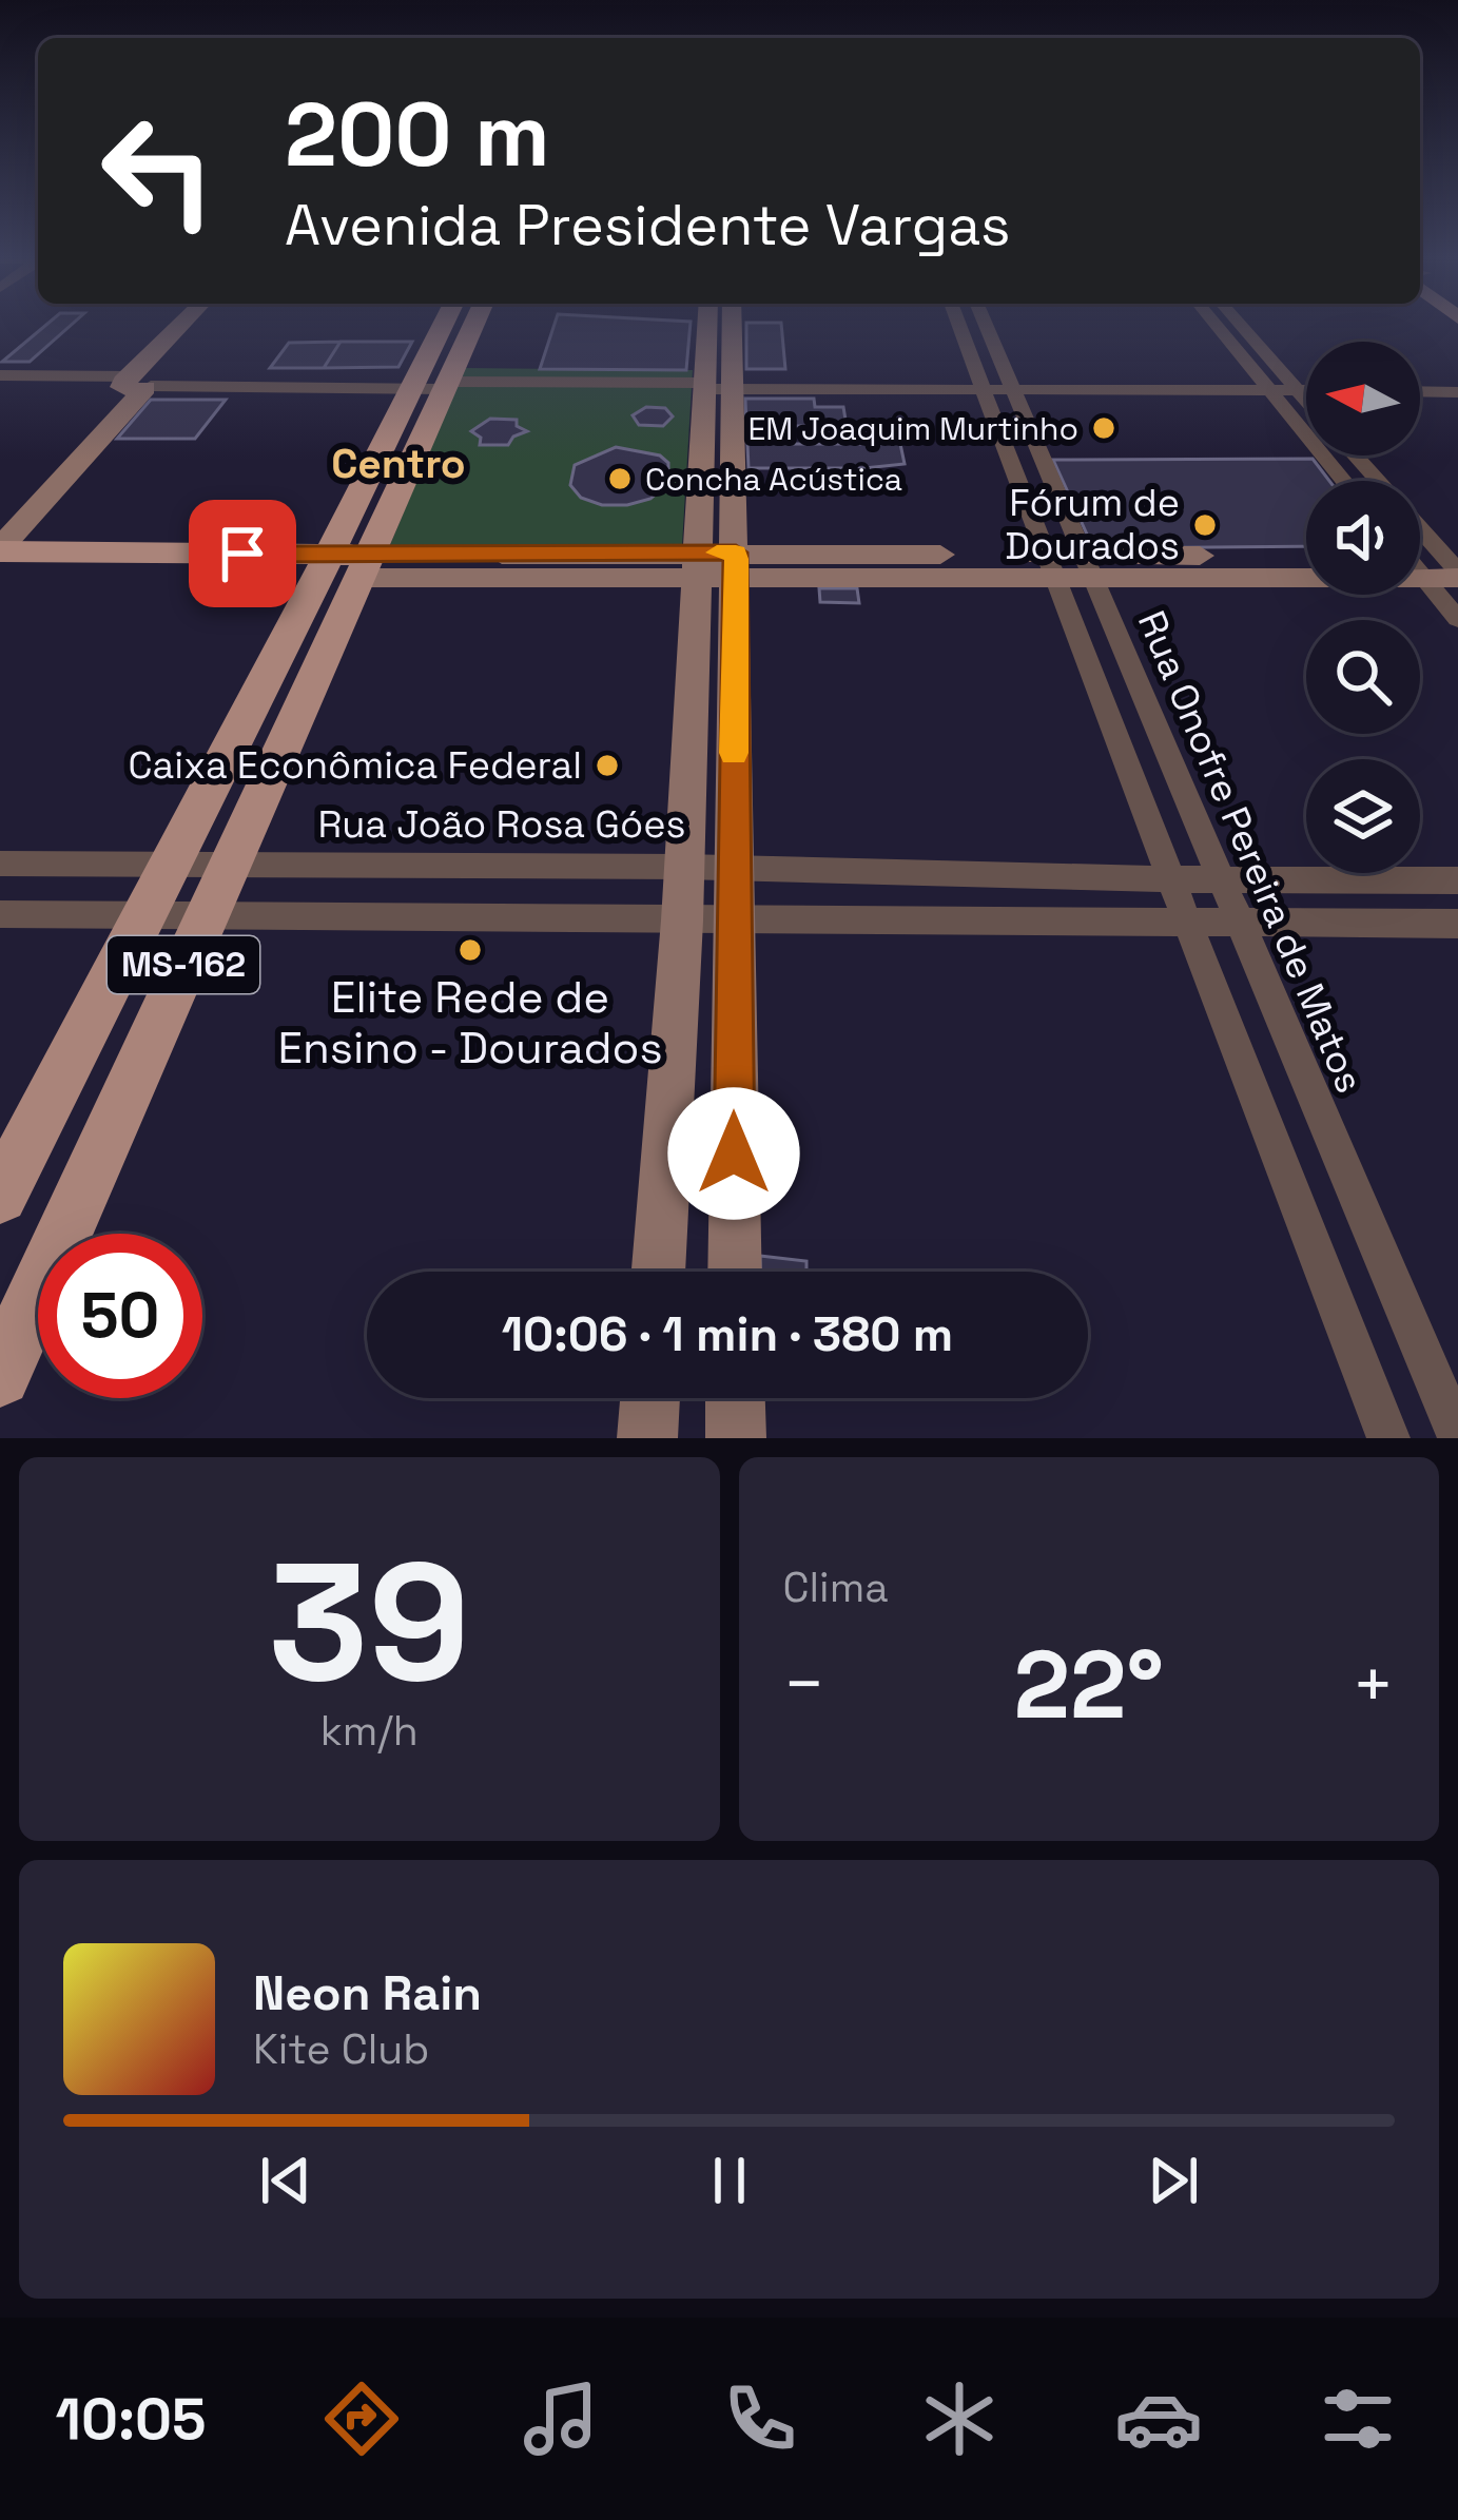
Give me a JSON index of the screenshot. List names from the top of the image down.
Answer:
{
  "streets": {
    "main road": ["MS-162"],
    "street": ["Rua João Rosa Góes", "Rua Onofre Pereira de Matos"]
  },
  "crossings": [
    ["Rua João Rosa Góes", "Rua Onofre Pereira de Matos"],
    ["Rua João Rosa Góes", "MS-162"]
  ],
  "districts": ["Centro"],
  "places": [
    "EM Joaquim Murtinho",
    "Concha Acústica",
    "Fórum de Dourados",
    "Caixa Econômica Federal",
    "Elite Rede de Ensino - Dourados"
  ],
  "north": "left",
  "page": {
    "turn": ["200 m", "Avenida Presidente Vargas"],
    "limit": "50",
    "trip": "10:06 · 1 min · 380 m",
    "tile": [
      ["39", "km/h"],
      "Clima"
    ],
    "heat": ["−", "22°", "+"],
    "song": ["Neon Rain", "Kite Club"],
    "tabs": "10:05"
  }
}
